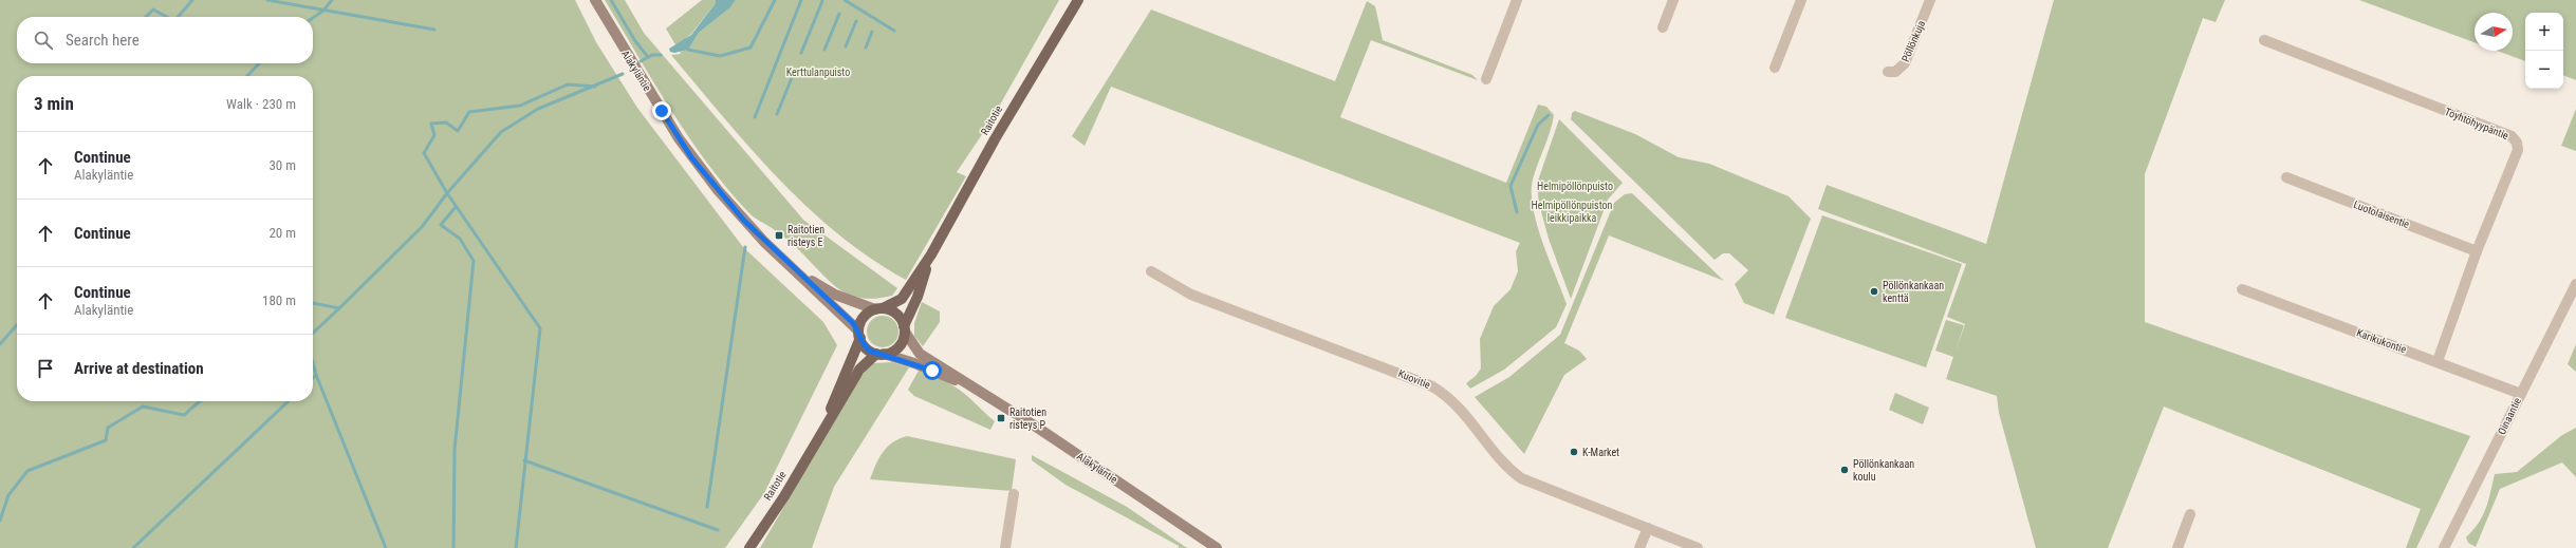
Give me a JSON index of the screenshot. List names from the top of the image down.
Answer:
{
  "streets": {
    "main road": ["Alakyläntie", "Raitotie"],
    "street": [
      "Pöllönkuja",
      "Töyhtöhyypäntie",
      "Luotolaisentie",
      "Karikukontie",
      "Kuovitie",
      "Oinaantie"
    ]
  },
  "crossings": [
    ["Alakyläntie", "Raitotie"],
    ["Töyhtöhyypäntie", "Luotolaisentie"],
    ["Töyhtöhyypäntie", "Karikukontie"],
    ["Karikukontie", "Oinaantie"]
  ],
  "parks": ["Kerttulanpuisto", "Helmipöllönpuisto", "Helmipöllönpuiston leikkipaikka"],
  "places": {
    "transit": ["Raitotien risteys E", "Raitotien risteys P"],
    "other": ["Pöllönkankaan kenttä", "K-Market", "Pöllönkankaan koulu"]
  },
  "north": "right",
  "page": {
    "map_buttons": ["+", "−"],
    "search": "Search here",
    "heading": ["3 min", "Walk · 230 m"],
    "list": [
      ["Continue", "Alakyläntie", "30 m"],
      ["Continue", "20 m"],
      ["Continue", "Alakyläntie", "180 m"],
      "Arrive at destination"
    ]
  }
}
